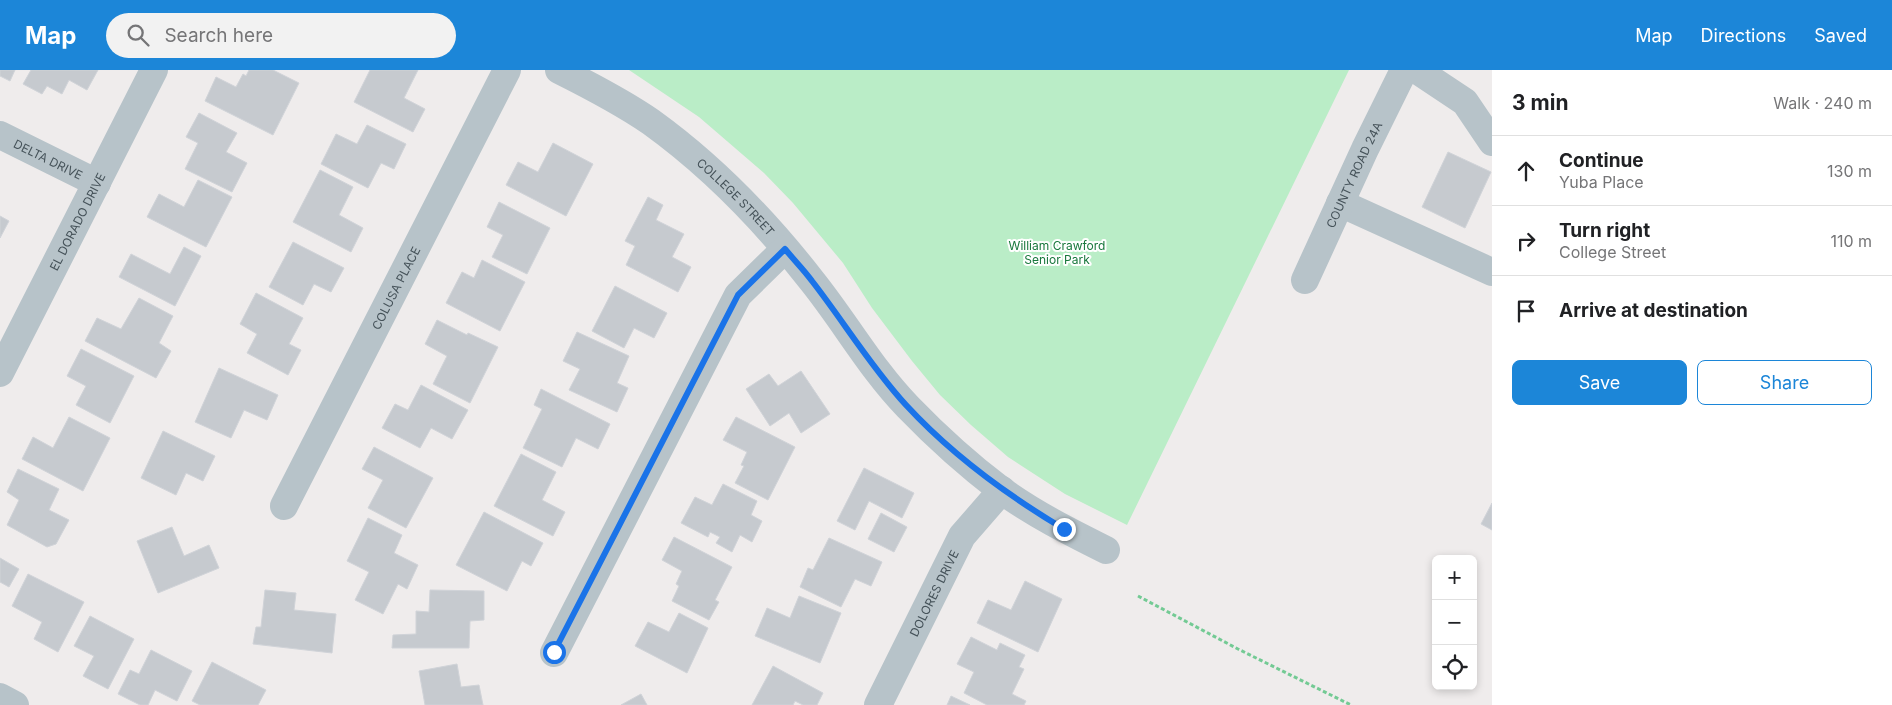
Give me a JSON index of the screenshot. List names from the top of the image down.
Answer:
{
  "streets": {
    "street": [
      "DELTA DRIVE",
      "COUNTY ROAD 24A",
      "COLLEGE STREET",
      "EL DORADO DRIVE",
      "COLUSA PLACE",
      "DOLORES DRIVE"
    ]
  },
  "crossings": [
    ["DELTA DRIVE", "EL DORADO DRIVE"],
    ["COLLEGE STREET", "DOLORES DRIVE"]
  ],
  "parks": ["William Crawford Senior Park"],
  "page": {
    "header": "Map",
    "search": "Search here",
    "nav": ["Map", "Directions", "Saved"],
    "heading": ["3 min", "Walk · 240 m"],
    "list": [
      ["Continue", "Yuba Place", "130 m"],
      ["Turn right", "College Street", "110 m"],
      "Arrive at destination"
    ],
    "buttons": ["Save", "Share"],
    "map_buttons": ["+", "−"]
  }
}
